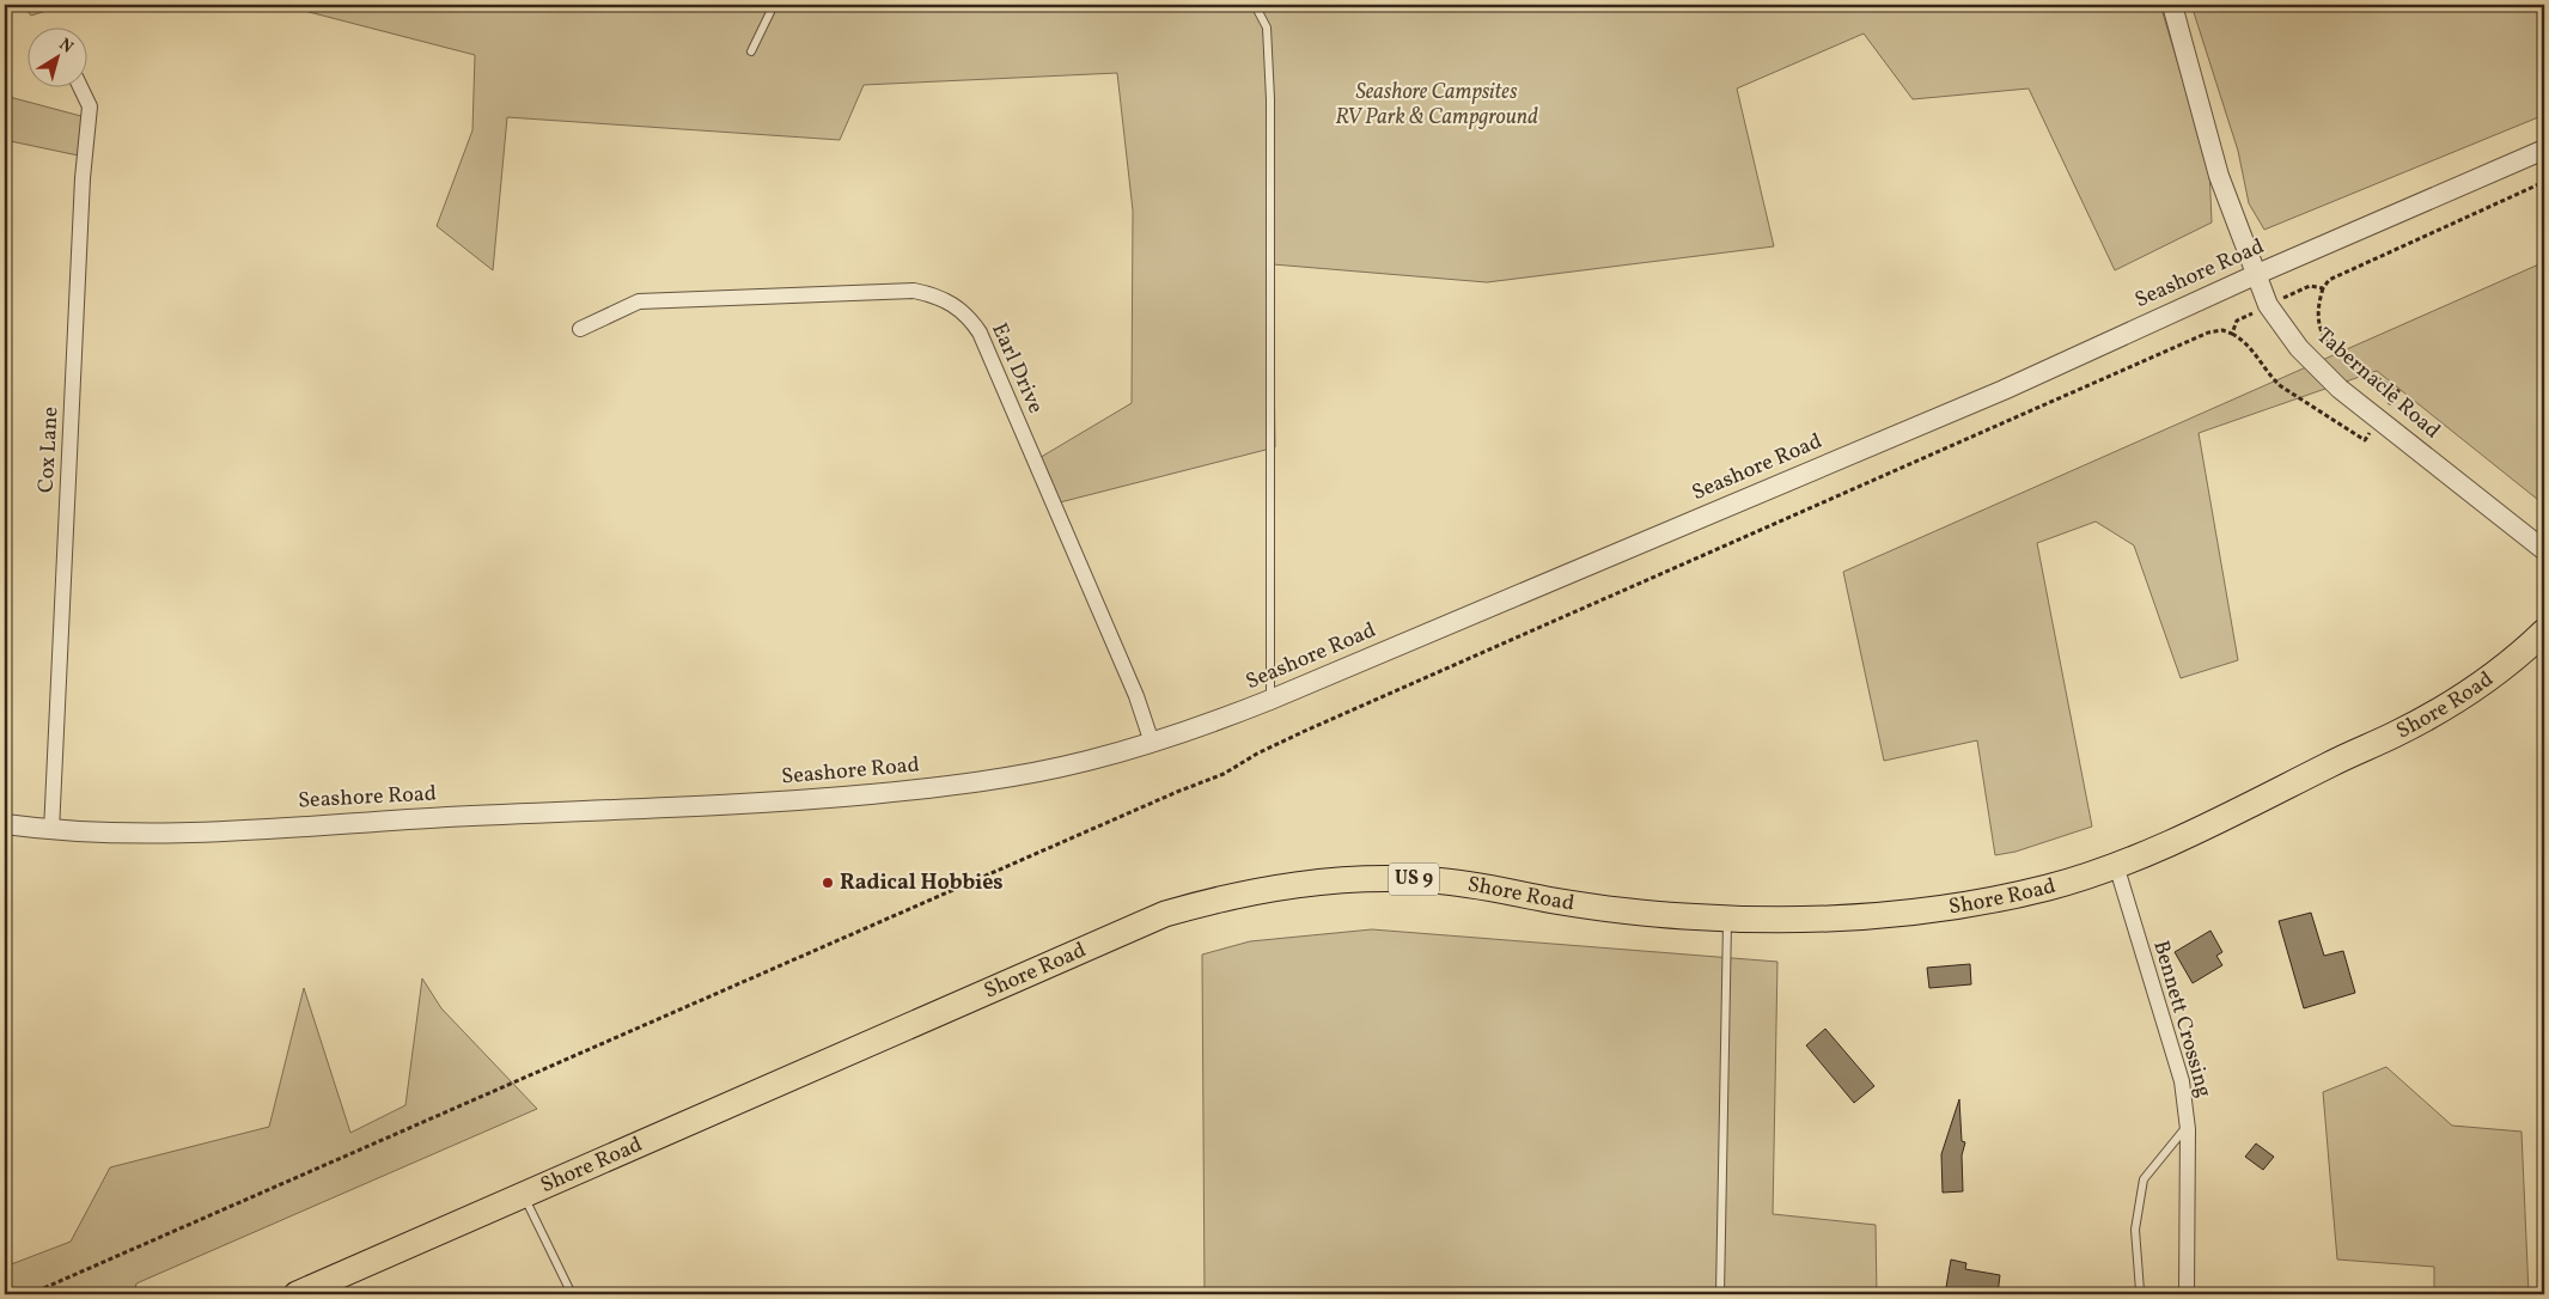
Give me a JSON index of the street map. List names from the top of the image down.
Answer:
{
  "streets": {
    "main road": ["Shore Road", "US 9"],
    "street": [
      "Seashore Road",
      "Earl Drive",
      "Tabernacle Road",
      "Cox Lane",
      "Bennett Crossing"
    ]
  },
  "crossings": [
    ["Seashore Road", "Earl Drive"],
    ["Seashore Road", "Tabernacle Road"],
    ["Seashore Road", "Cox Lane"],
    ["Shore Road", "Bennett Crossing"]
  ],
  "parks": ["Seashore Campsites RV Park & Campground"],
  "places": ["Radical Hobbies"],
  "north": "top right"
}
